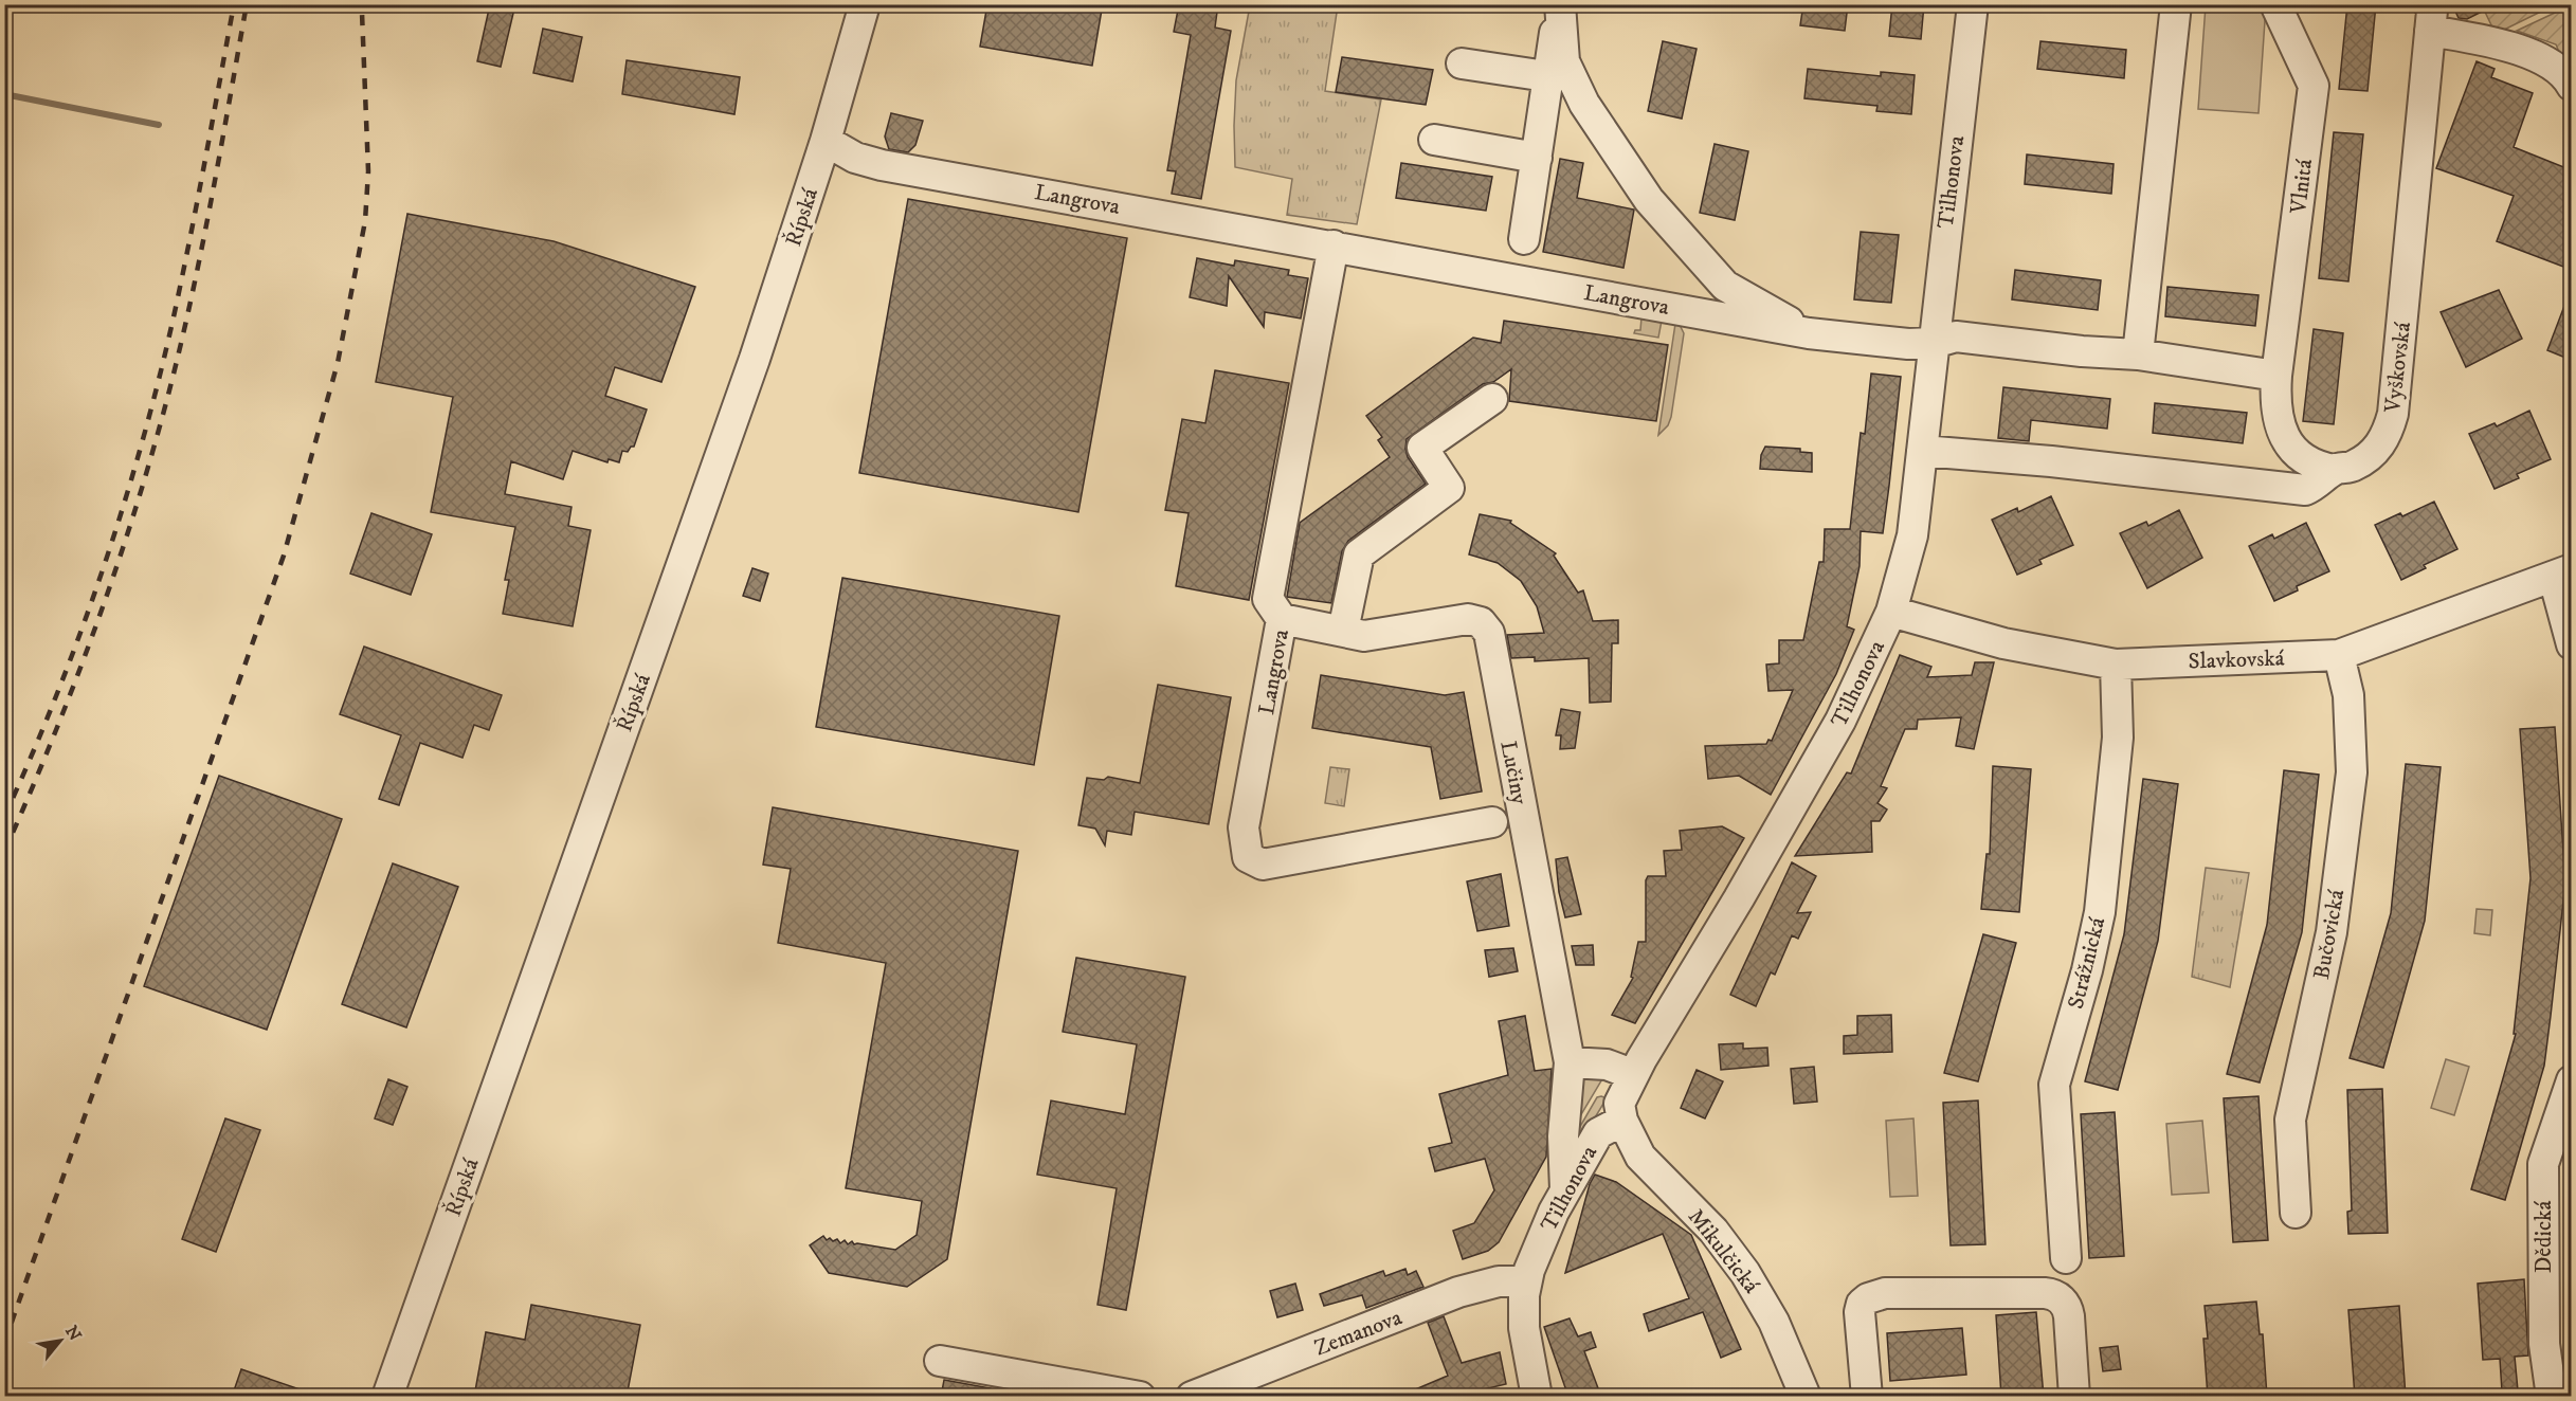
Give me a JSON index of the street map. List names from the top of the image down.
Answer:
{
  "streets": {
    "street": [
      "Tilhonova",
      "Vlnitá",
      "Langrova",
      "Řípská",
      "Vyškovská",
      "Slavkovská",
      "Lučiny",
      "Bučovická",
      "Strážnická",
      "Dědická",
      "Mikulčická",
      "Zemanova"
    ]
  },
  "crossings": [
    ["Tilhonova", "Langrova"],
    ["Tilhonova", "Vyškovská"],
    ["Tilhonova", "Slavkovská"],
    ["Tilhonova", "Lučiny"],
    ["Tilhonova", "Mikulčická"],
    ["Tilhonova", "Zemanova"],
    ["Vlnitá", "Vyškovská"],
    ["Langrova", "Řípská"],
    ["Langrova", "Lučiny"],
    ["Slavkovská", "Bučovická"],
    ["Slavkovská", "Strážnická"]
  ],
  "north": "top right"
}
